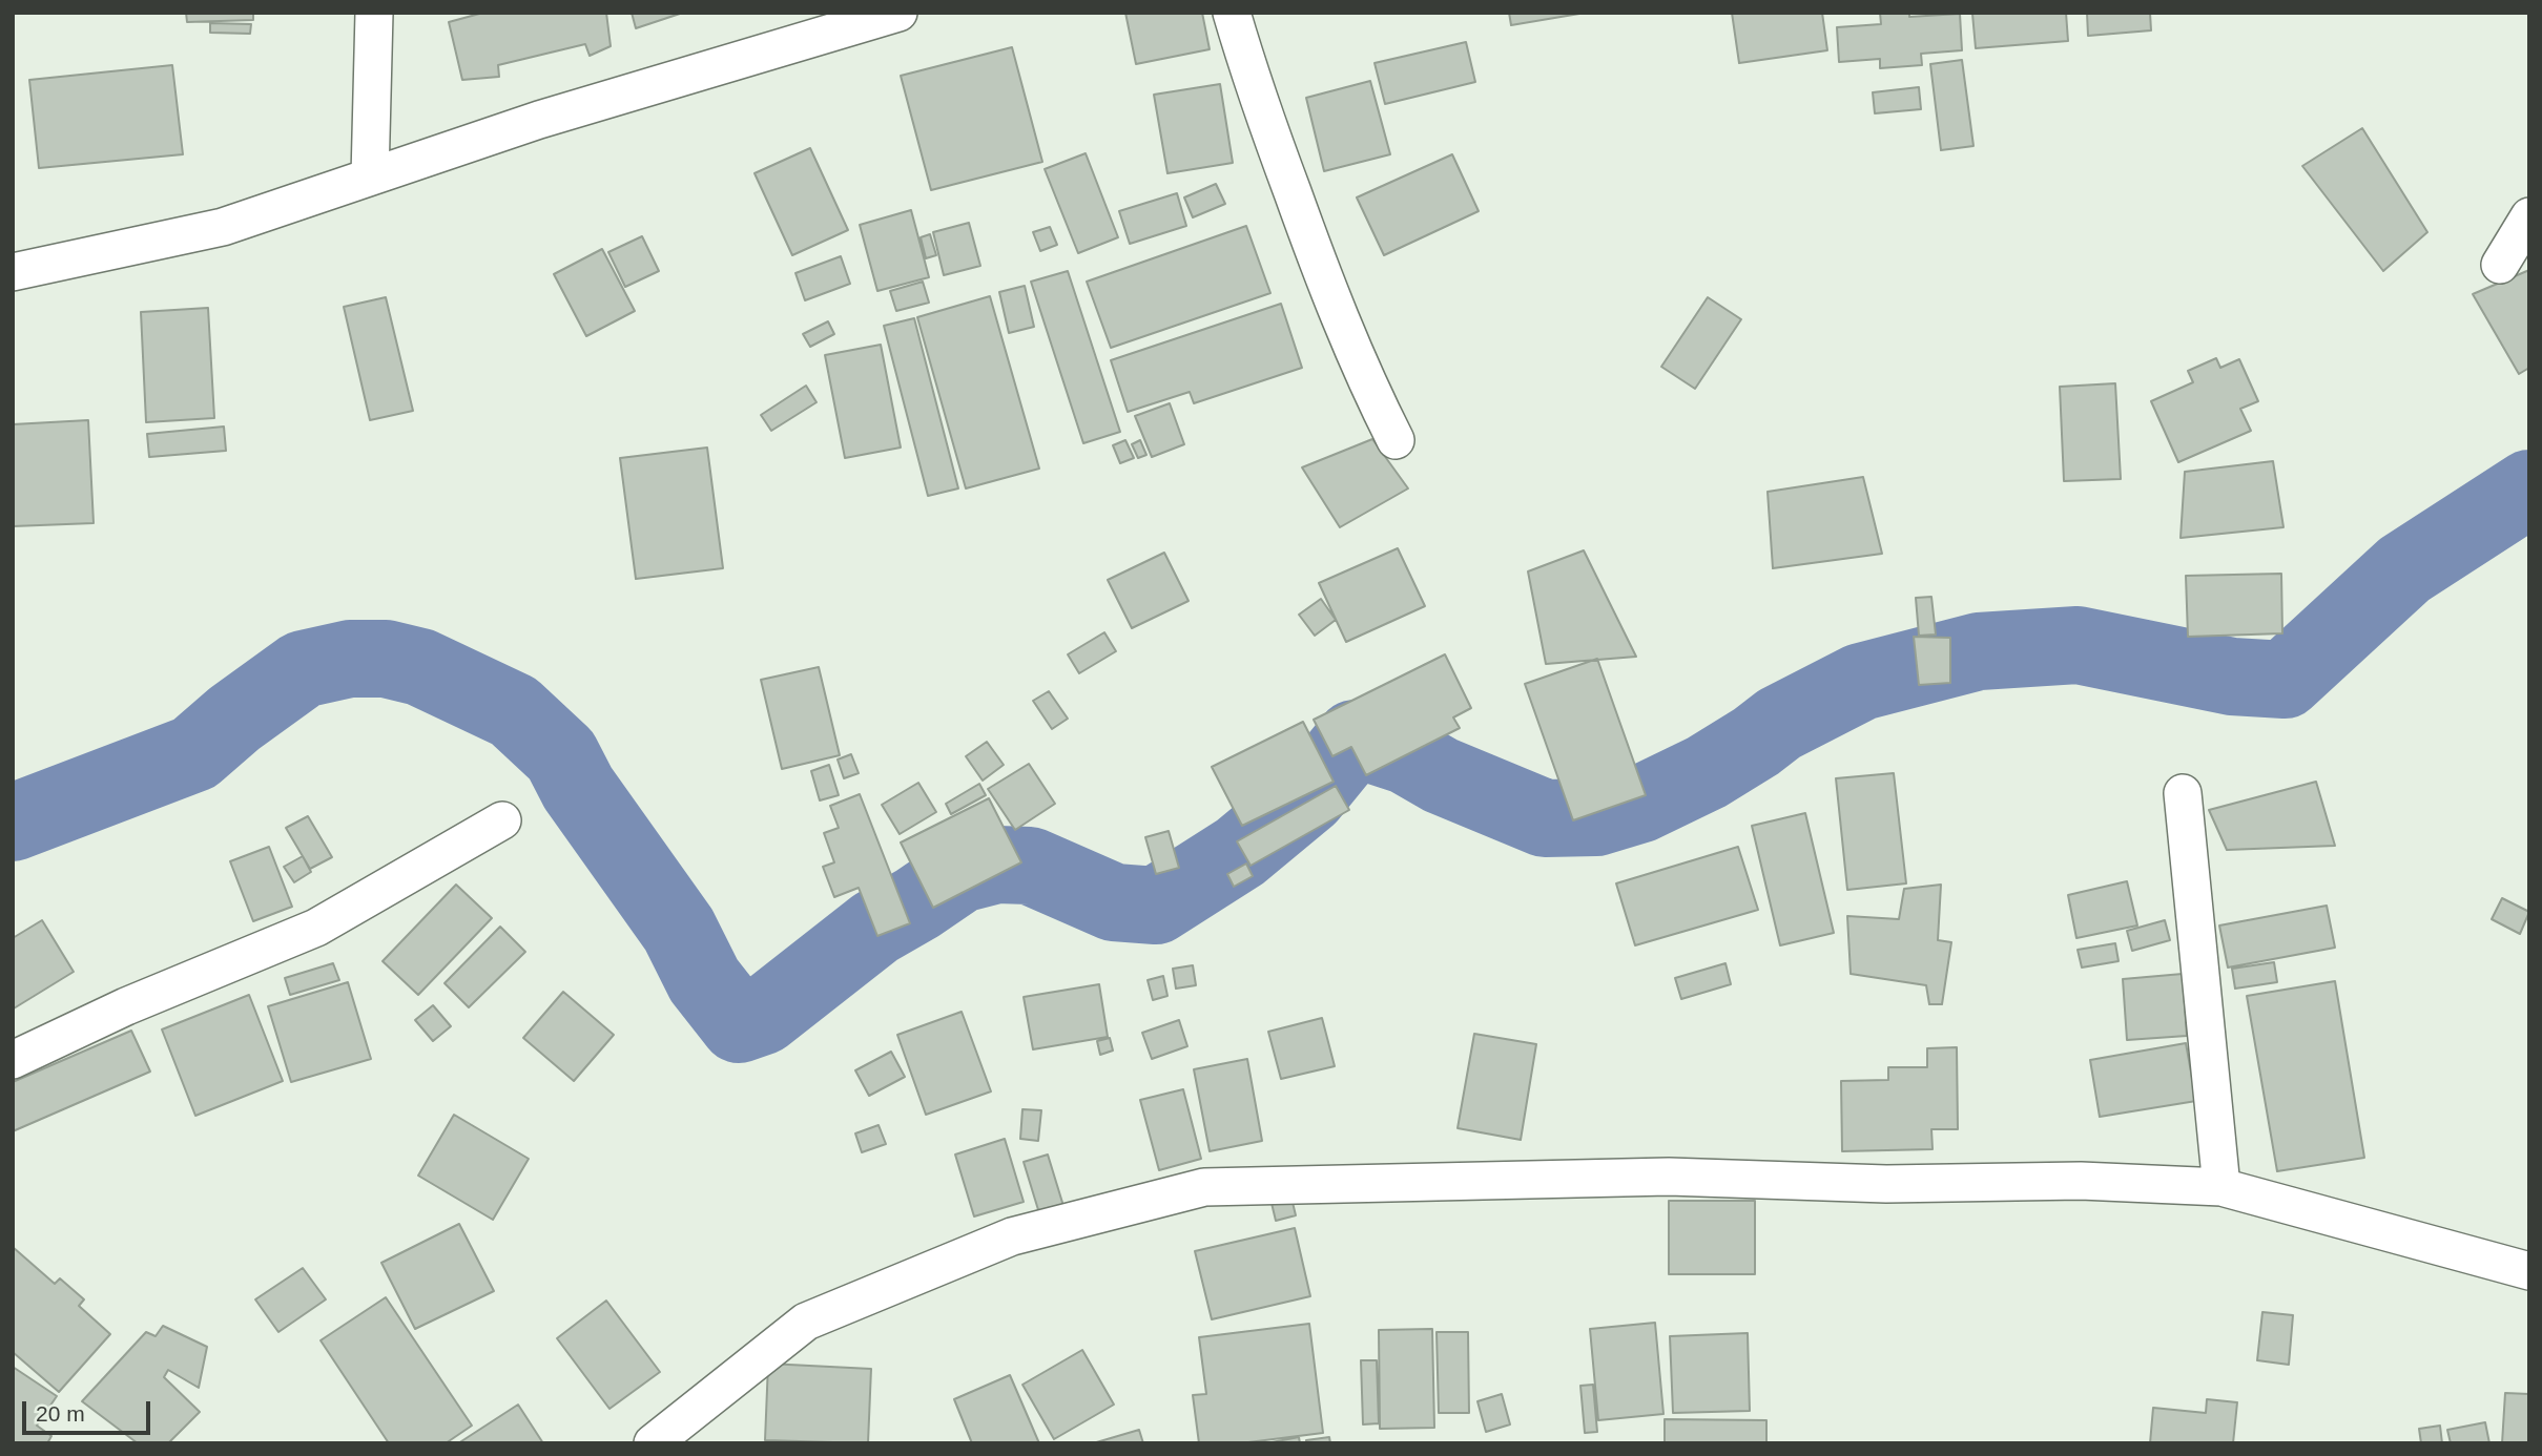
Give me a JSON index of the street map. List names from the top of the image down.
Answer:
{
  "scale_bar": "20 m"
}
